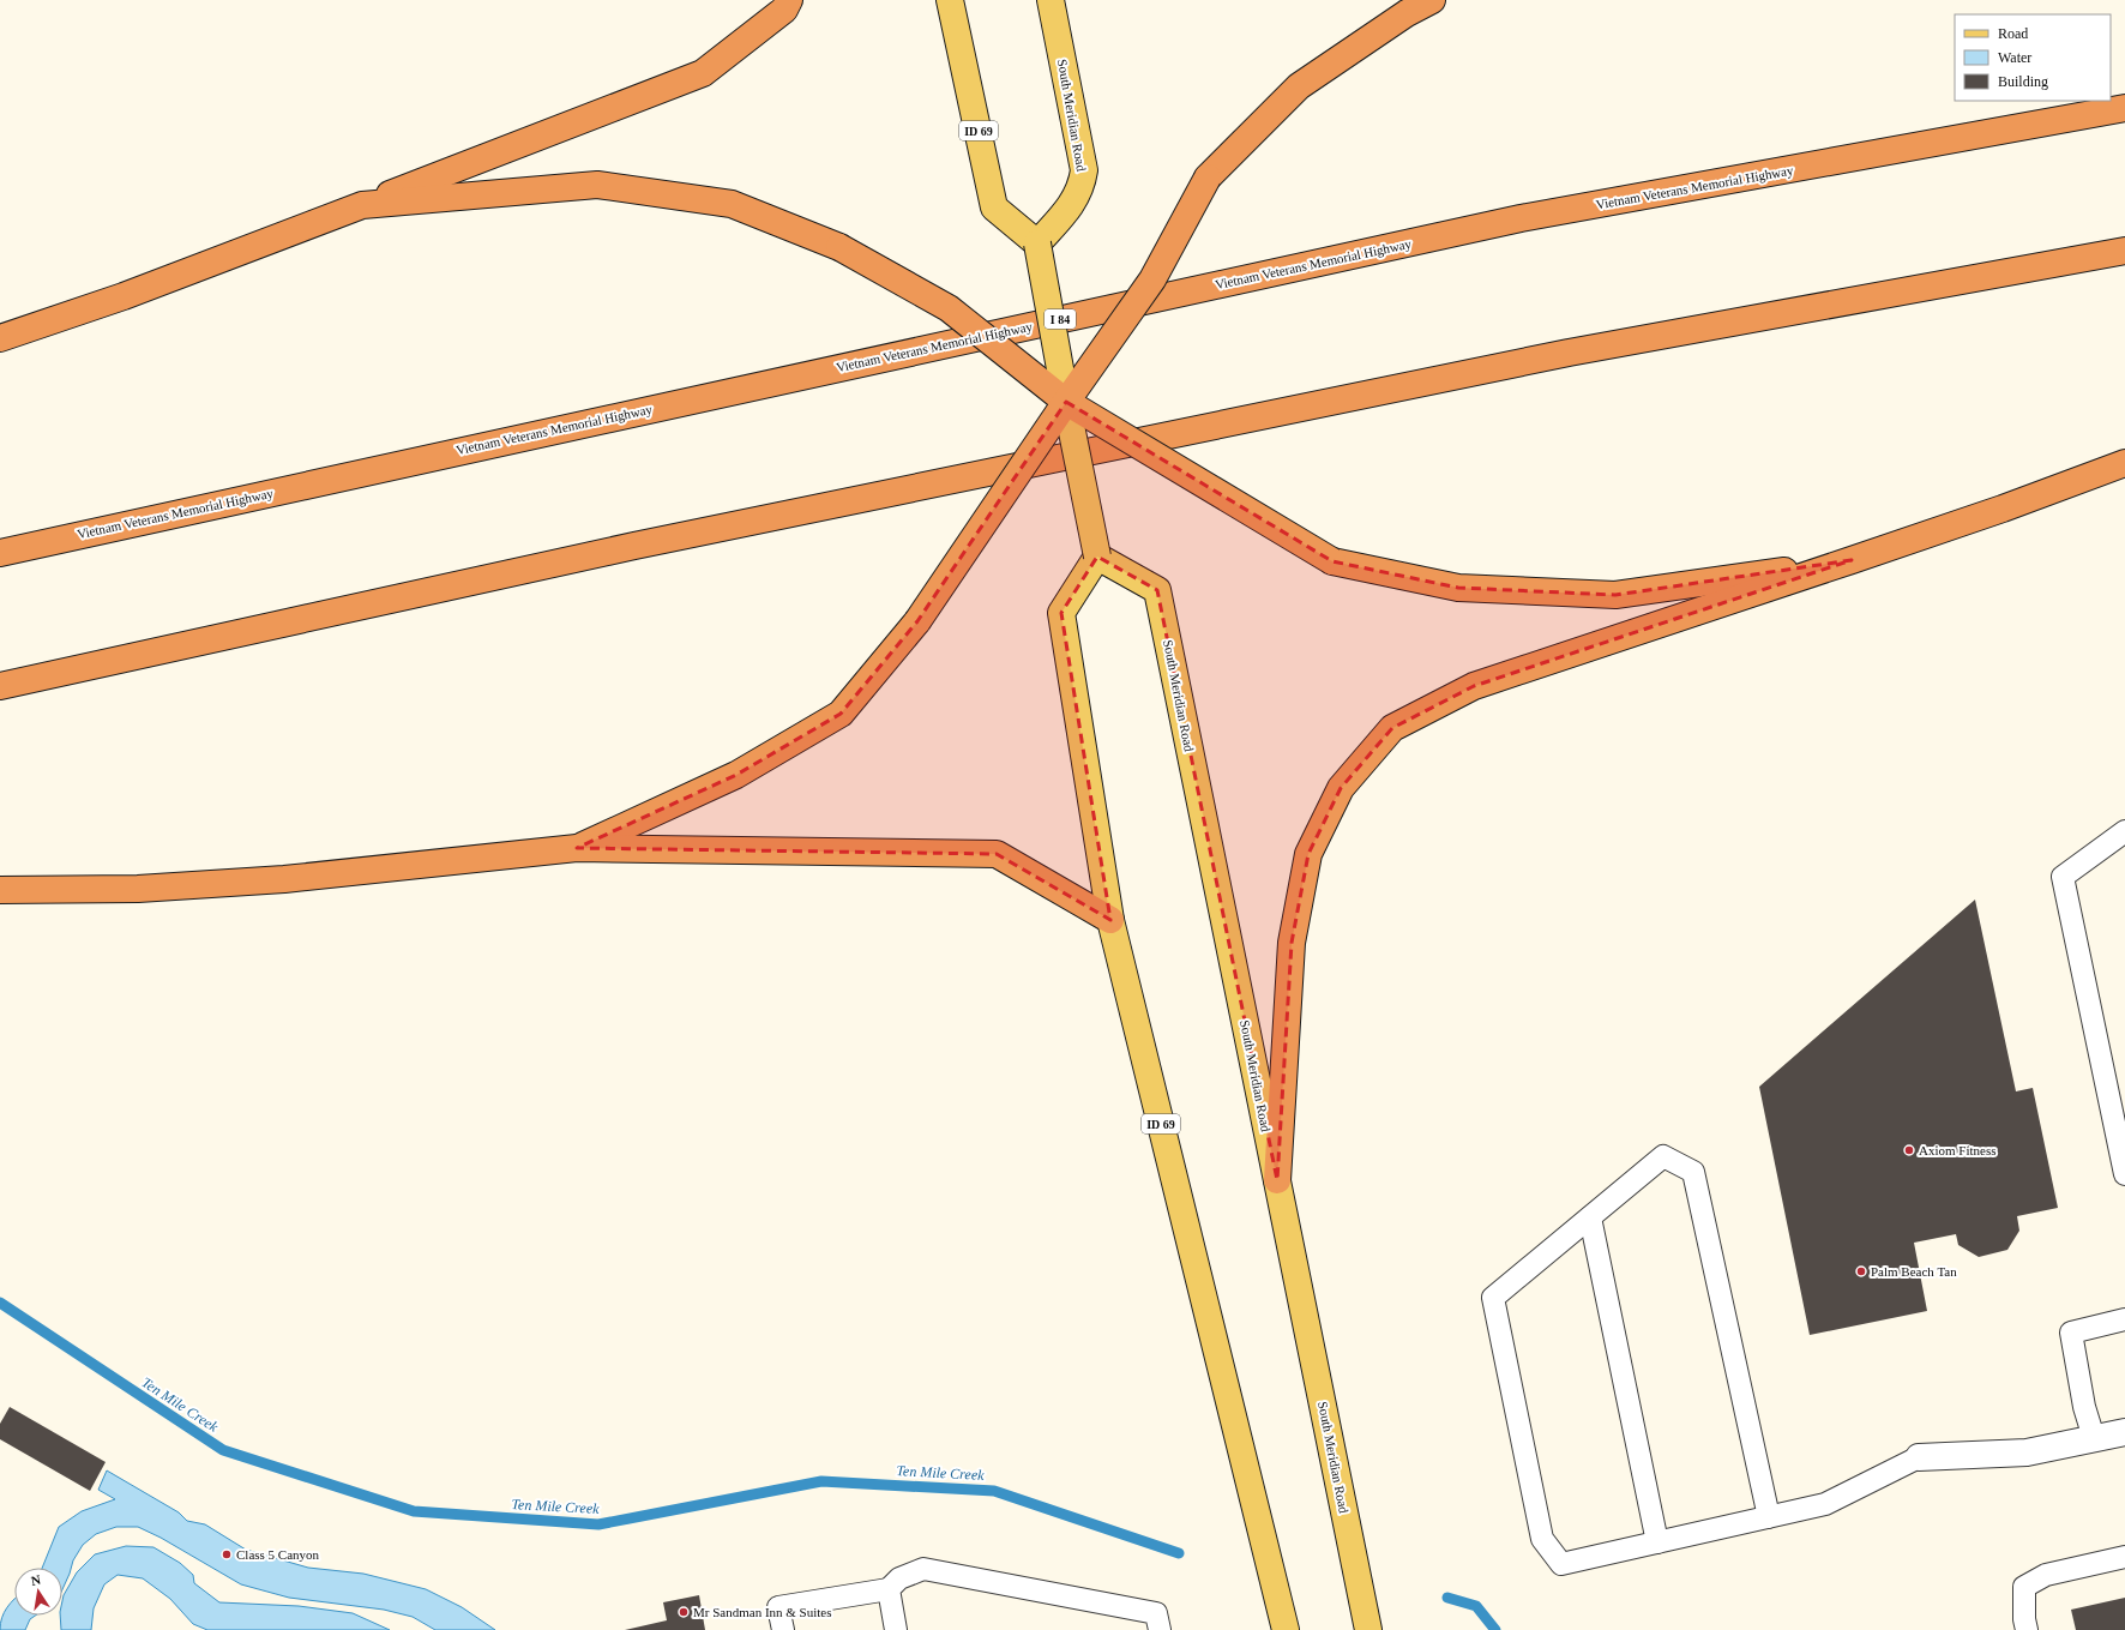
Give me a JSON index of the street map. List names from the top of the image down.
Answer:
{
  "streets": {
    "highway": ["Vietnam Veterans Memorial Highway", "I 84"],
    "main road": ["South Meridian Road", "ID 69"]
  },
  "crossings": [
    ["South Meridian Road", "ID 69"]
  ],
  "water": ["Ten Mile Creek"],
  "places": [
    "Axiom Fitness",
    "Palm Beach Tan",
    "Class 5 Canyon",
    "Mr Sandman Inn & Suites"
  ],
  "legend": ["Road", "Water", "Building"],
  "north": "top"
}
